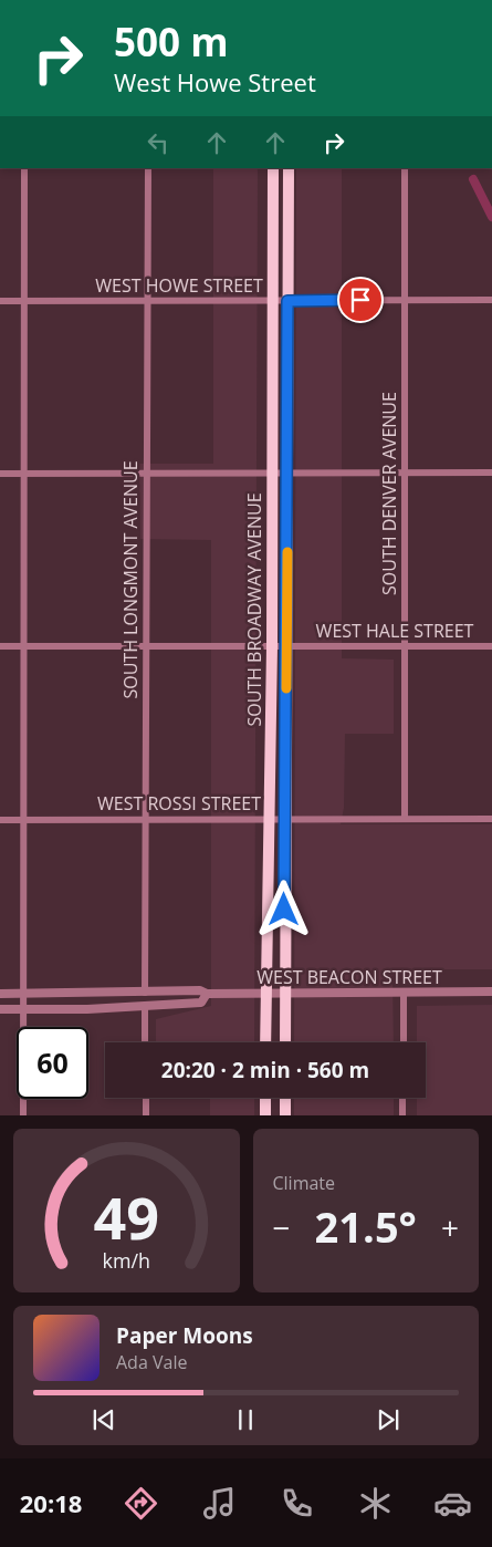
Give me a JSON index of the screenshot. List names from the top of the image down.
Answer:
{
  "streets": {
    "main road": ["SOUTH BROADWAY AVENUE"],
    "street": [
      "WEST HOWE STREET",
      "SOUTH DENVER AVENUE",
      "SOUTH LONGMONT AVENUE",
      "WEST HALE STREET",
      "WEST ROSSI STREET",
      "WEST BEACON STREET"
    ]
  },
  "crossings": [
    ["WEST HOWE STREET", "SOUTH DENVER AVENUE"],
    ["WEST HOWE STREET", "SOUTH LONGMONT AVENUE"],
    ["WEST HOWE STREET", "SOUTH BROADWAY AVENUE"],
    ["SOUTH DENVER AVENUE", "WEST HALE STREET"],
    ["SOUTH DENVER AVENUE", "WEST ROSSI STREET"],
    ["SOUTH LONGMONT AVENUE", "WEST HALE STREET"],
    ["SOUTH LONGMONT AVENUE", "WEST ROSSI STREET"],
    ["SOUTH LONGMONT AVENUE", "WEST BEACON STREET"],
    ["SOUTH BROADWAY AVENUE", "WEST HALE STREET"],
    ["SOUTH BROADWAY AVENUE", "WEST ROSSI STREET"],
    ["SOUTH BROADWAY AVENUE", "WEST BEACON STREET"]
  ],
  "page": {
    "turn": ["500 m", "West Howe Street"],
    "limit": "60",
    "trip": "20:20 · 2 min · 560 m",
    "tile": "Climate",
    "heat": ["−", "21.5°", "+"],
    "song": ["Paper Moons", "Ada Vale"],
    "tabs": "20:18",
    "gauge": ["49", "km/h"]
  }
}
